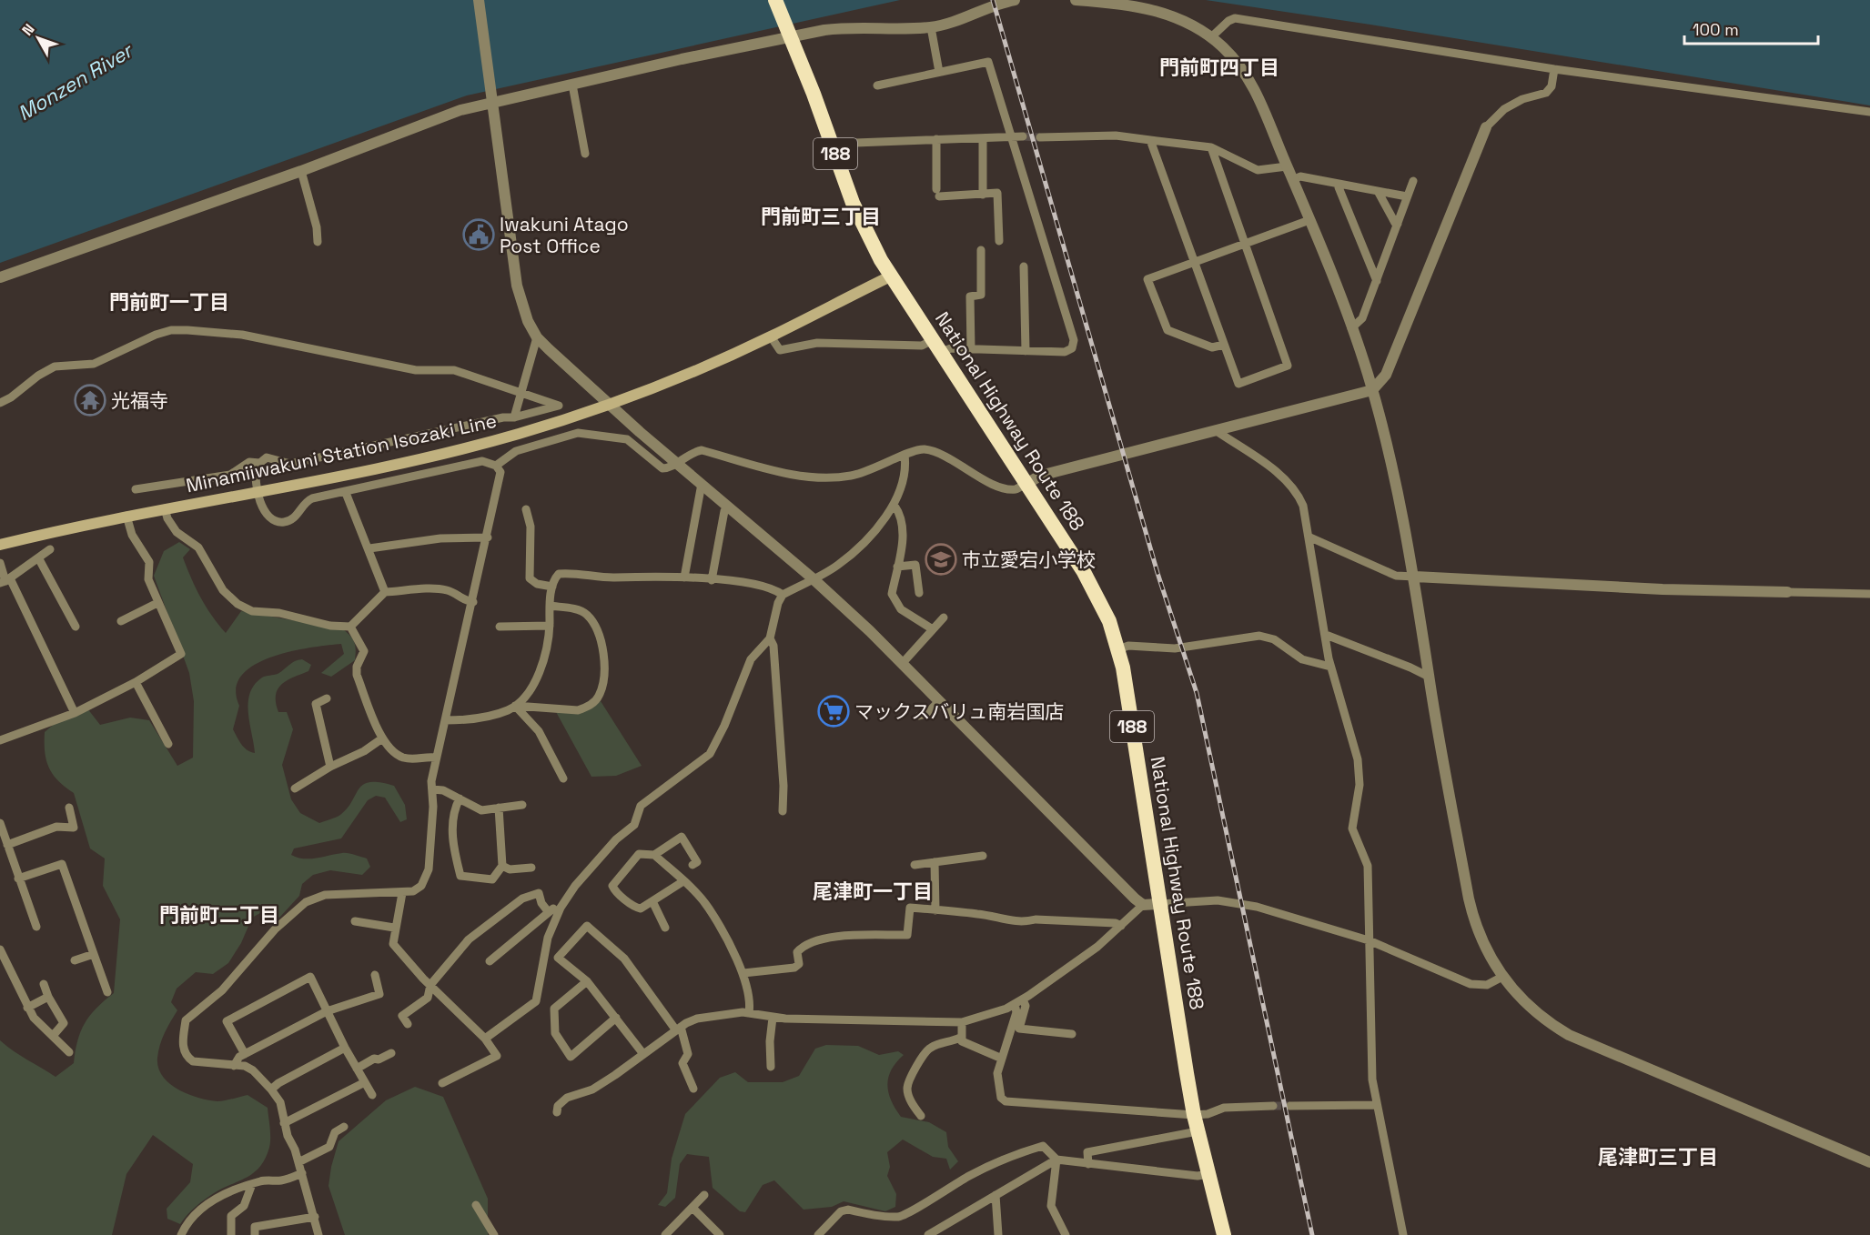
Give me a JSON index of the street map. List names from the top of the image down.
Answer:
{
  "streets": {
    "highway": ["188", "National Highway Route 188"],
    "main road": ["Minamiiwakuni Station Isozaki Line"]
  },
  "crossings": [
    ["National Highway Route 188", "Minamiiwakuni Station Isozaki Line"]
  ],
  "districts": [
    "門前町四丁目",
    "門前町三丁目",
    "門前町一丁目",
    "尾津町一丁目",
    "門前町二丁目",
    "尾津町三丁目"
  ],
  "water": ["Monzen River"],
  "places": {
    "public building": ["Iwakuni Atago Post Office"],
    "temple": ["光福寺"],
    "school or university": ["市立愛宕小学校"],
    "supermarket": ["マックスバリュ南岩国店"]
  },
  "scale_bar": "100 m",
  "north": "top left"
}
